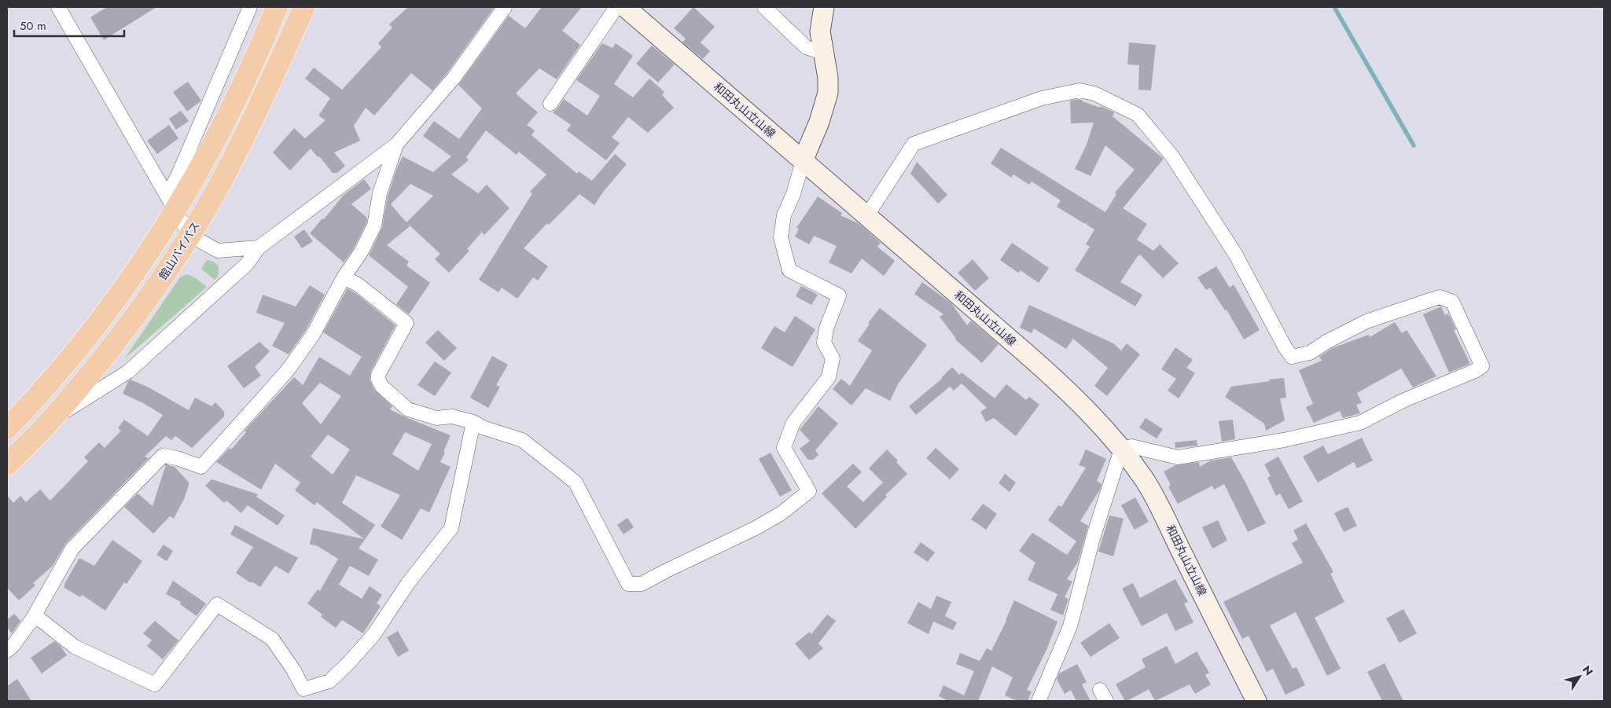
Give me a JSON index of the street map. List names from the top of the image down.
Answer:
{
  "streets": {
    "highway": ["館山バイパス"],
    "main road": ["和田丸山立山線"]
  },
  "scale_bar": "50 m",
  "north": "top right"
}
